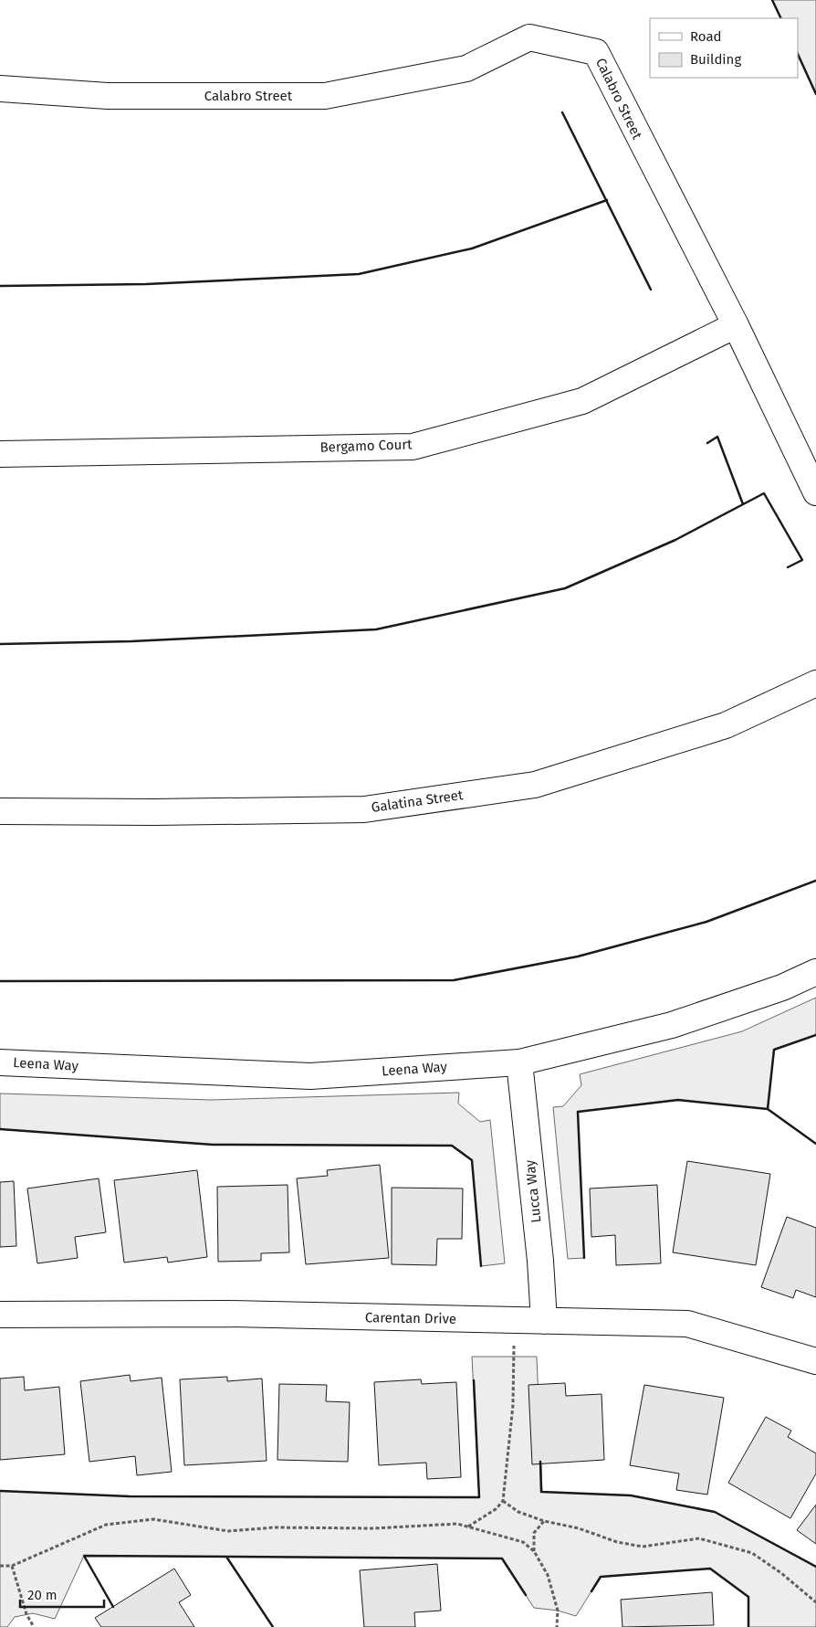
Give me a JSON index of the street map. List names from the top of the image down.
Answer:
{
  "streets": {
    "street": [
      "Calabro Street",
      "Bergamo Court",
      "Galatina Street",
      "Leena Way",
      "Lucca Way",
      "Carentan Drive"
    ]
  },
  "crossings": [
    ["Calabro Street", "Bergamo Court"],
    ["Leena Way", "Lucca Way"],
    ["Lucca Way", "Carentan Drive"]
  ],
  "legend": ["Road", "Building"],
  "scale_bar": "20 m"
}
